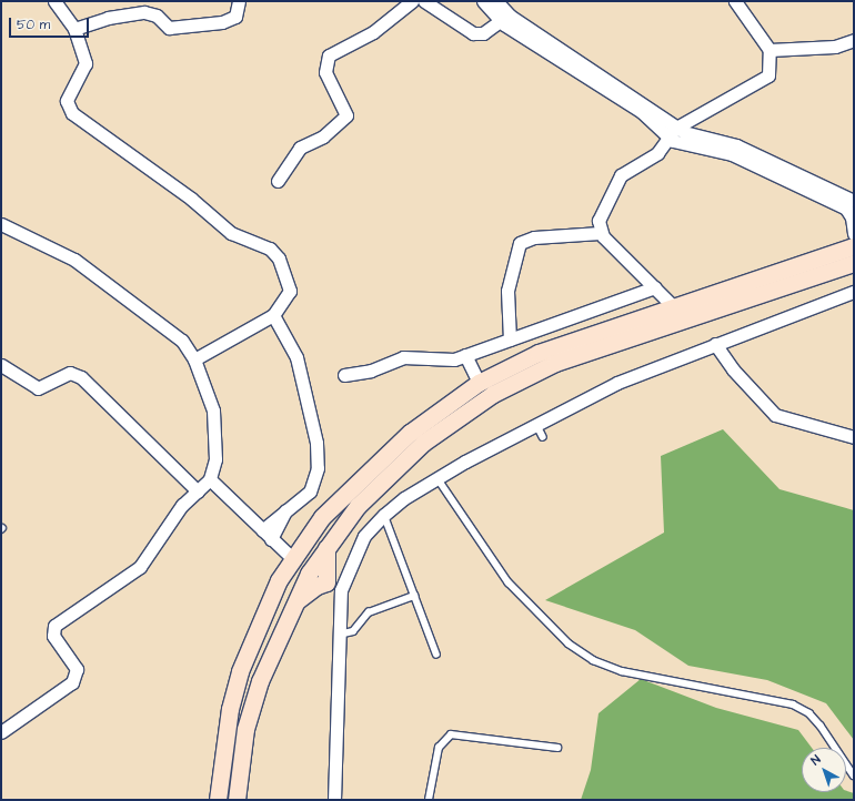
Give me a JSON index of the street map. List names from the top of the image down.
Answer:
{
  "scale_bar": "50 m",
  "north": "top left"
}
